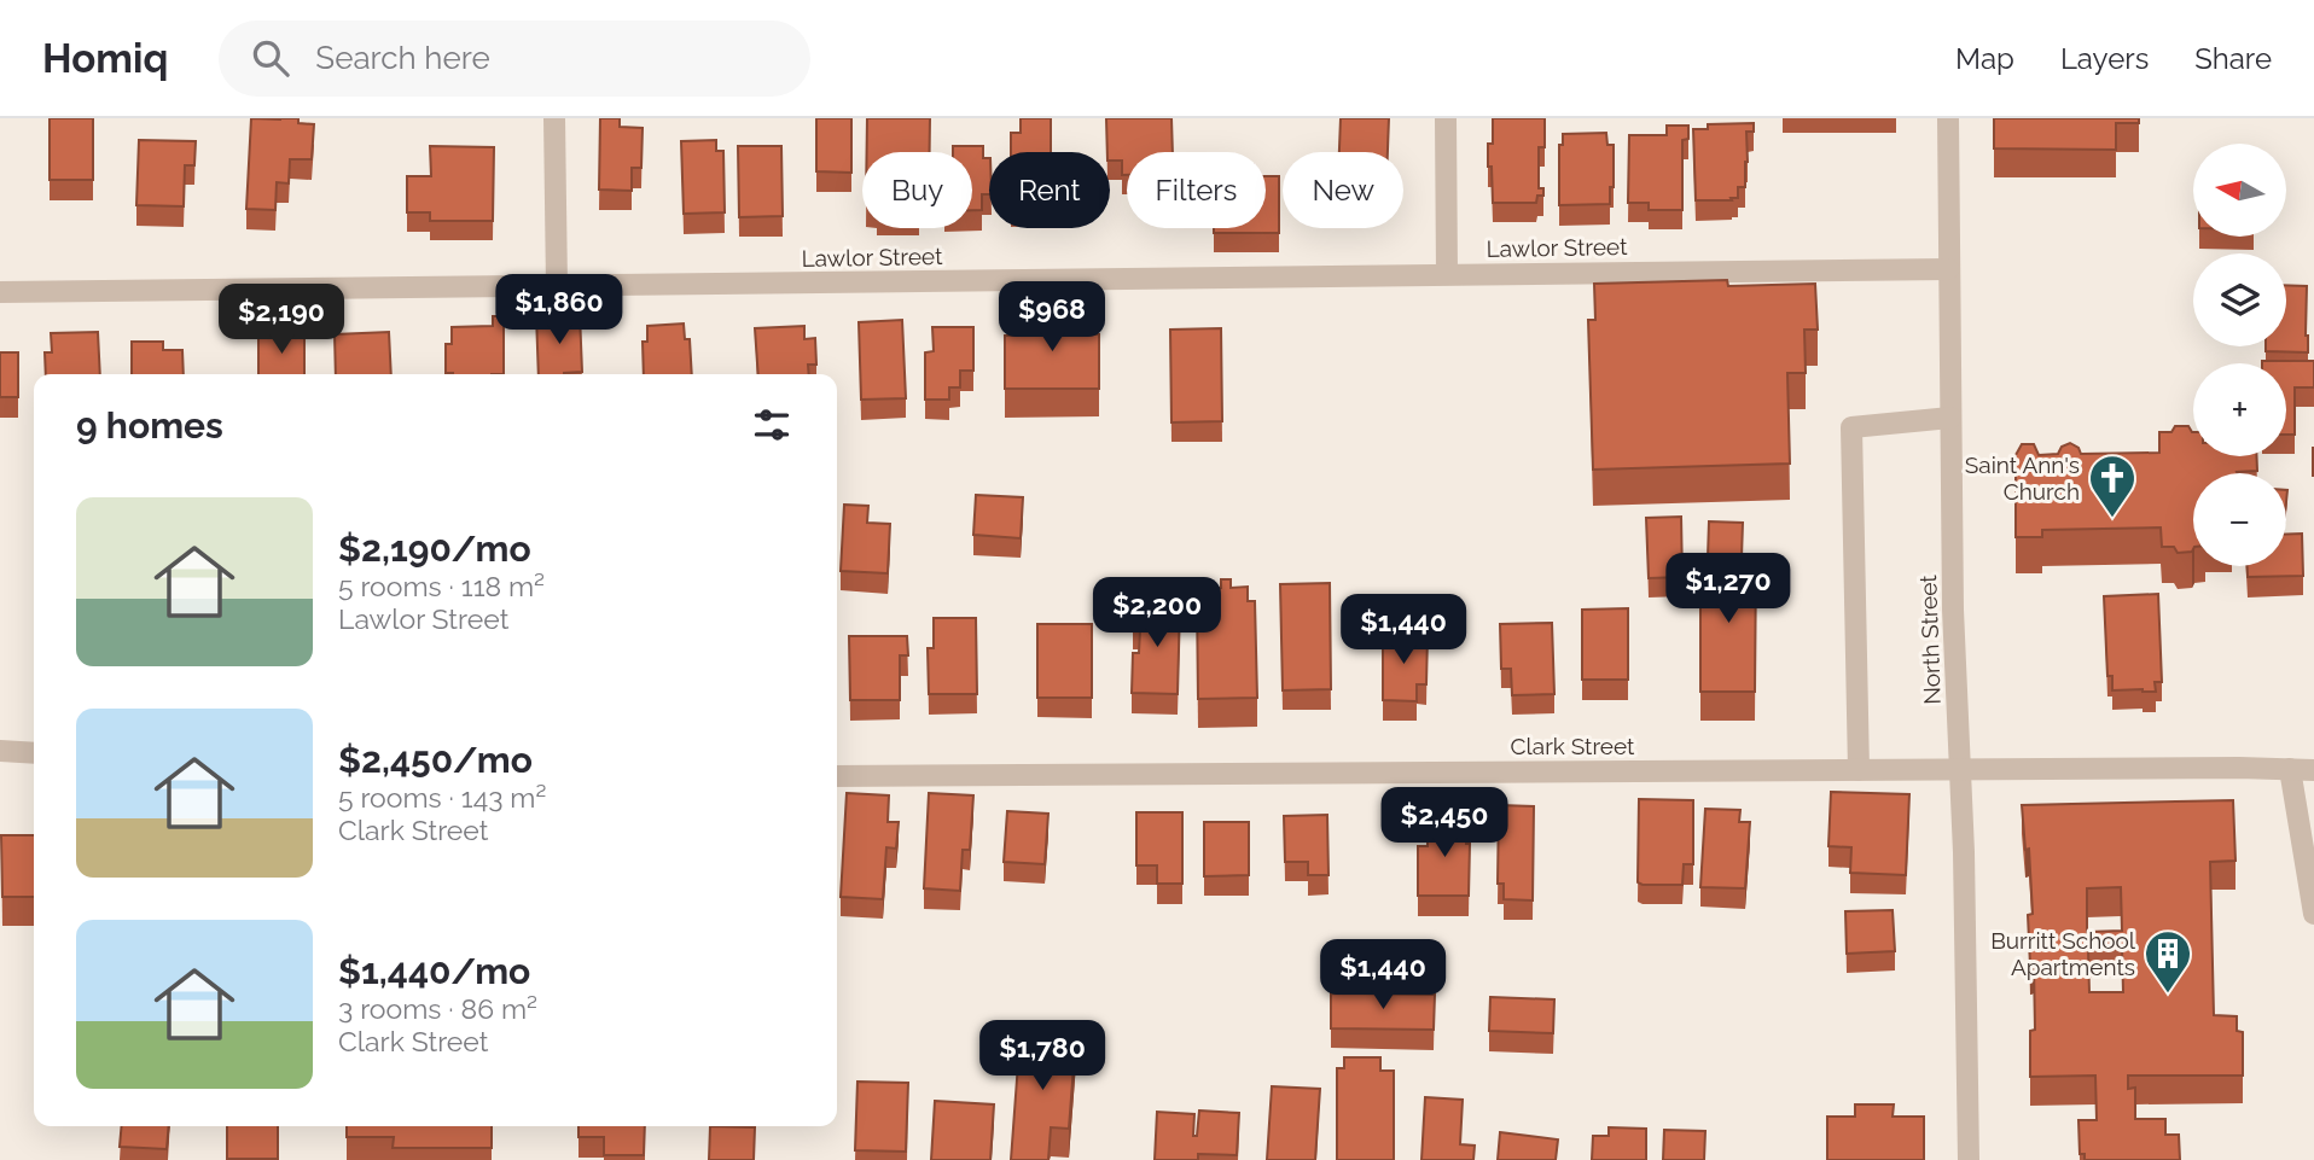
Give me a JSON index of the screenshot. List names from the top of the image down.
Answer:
{
  "streets": {
    "street": ["Lawlor Street", "North Street", "Clark Street"]
  },
  "crossings": [
    ["Lawlor Street", "North Street"],
    ["North Street", "Clark Street"]
  ],
  "places": {
    "church": ["Saint Ann's Church"],
    "building": ["Burritt School Apartments"]
  },
  "north": "left",
  "page": {
    "header": "Homiq",
    "search": "Search here",
    "nav": ["Map", "Layers", "Share"],
    "map_buttons": ["+", "−"],
    "chip": [
      "Buy",
      "Rent",
      "Filters",
      "New"
    ],
    "price": [
      "$1,860",
      "$968",
      "$2,190",
      "$1,270",
      "$2,200",
      "$1,440",
      "$2,450",
      "$1,440",
      "$1,780"
    ],
    "heading": "9 homes",
    "list": [
      {
        "name": "$2,190/mo",
        "note": "5 rooms · 118 m² · Lawlor Street"
      },
      {
        "name": "$2,450/mo",
        "note": "5 rooms · 143 m² · Clark Street"
      },
      {
        "name": "$1,440/mo",
        "note": "3 rooms · 86 m² · Clark Street"
      }
    ]
  }
}
